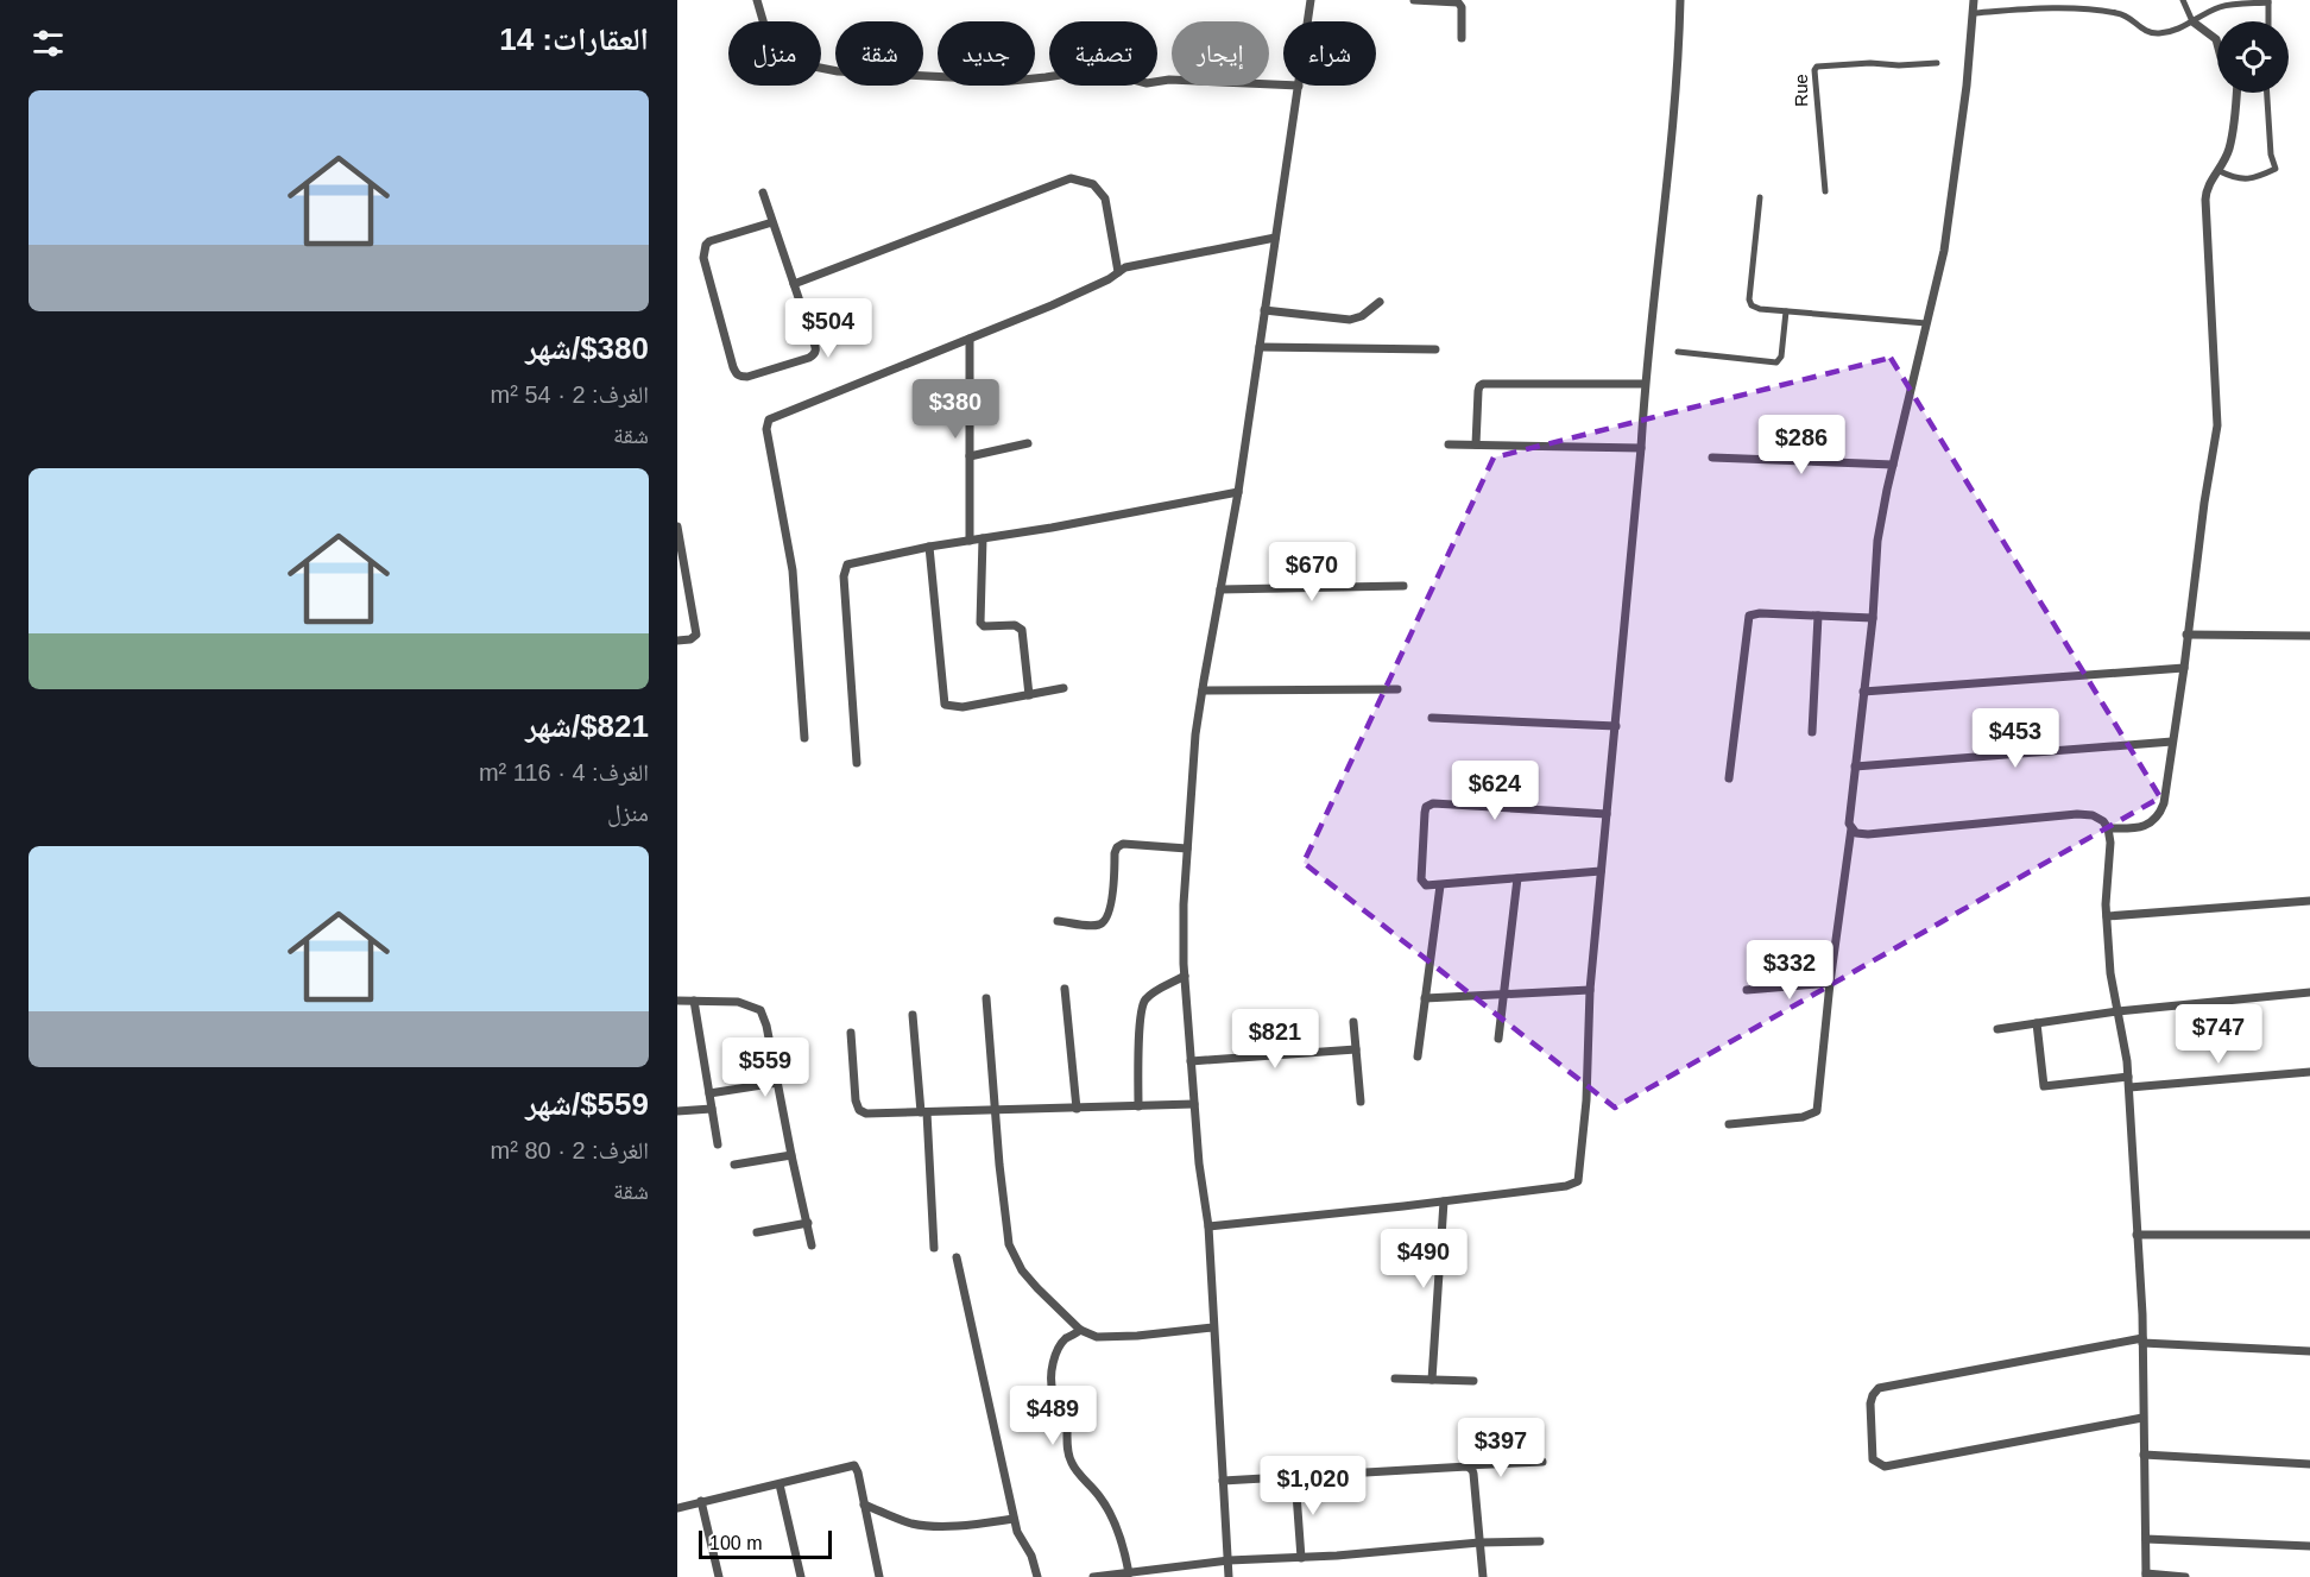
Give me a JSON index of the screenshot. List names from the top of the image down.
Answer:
{
  "streets": {
    "street": ["Rue"]
  },
  "scale_bar": "100 m",
  "page": {
    "heading": "العقارات: 14",
    "chip": [
      "شراء",
      "إيجار",
      "تصفية",
      "جديد",
      "شقة",
      "منزل"
    ],
    "list": [
      {
        "name": "$380/شهر",
        "note": "الغرف: 2 · 54 m² · شقة"
      },
      {
        "name": "$821/شهر",
        "note": "الغرف: 4 · 116 m² · منزل"
      },
      {
        "name": "$559/شهر",
        "note": "الغرف: 2 · 80 m² · شقة"
      }
    ],
    "price": [
      "$504",
      "$380",
      "$286",
      "$670",
      "$453",
      "$624",
      "$332",
      "$747",
      "$821",
      "$559",
      "$490",
      "$489",
      "$397",
      "$1,020"
    ],
    "scale": "100 m"
  }
}
